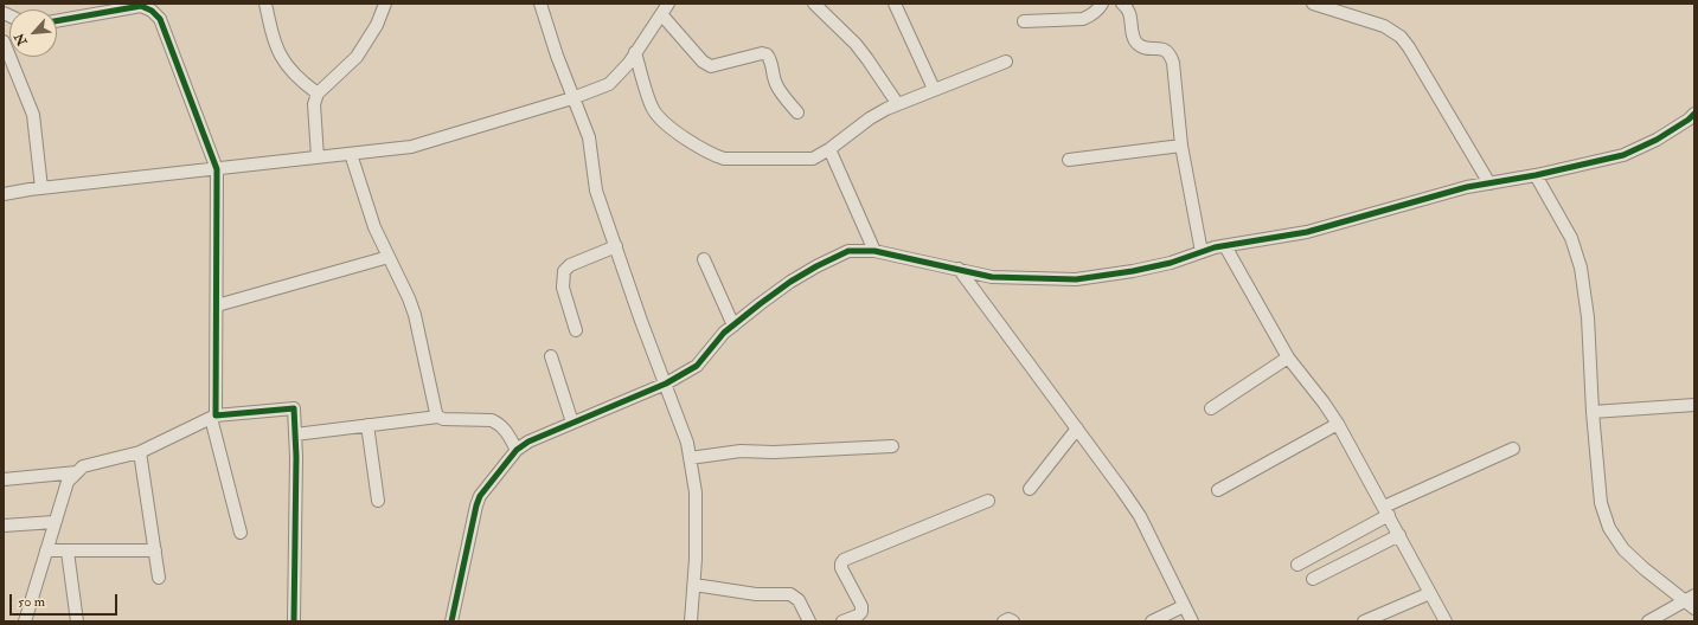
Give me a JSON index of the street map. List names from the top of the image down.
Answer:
{
  "scale_bar": "50 m",
  "north": "bottom left"
}
